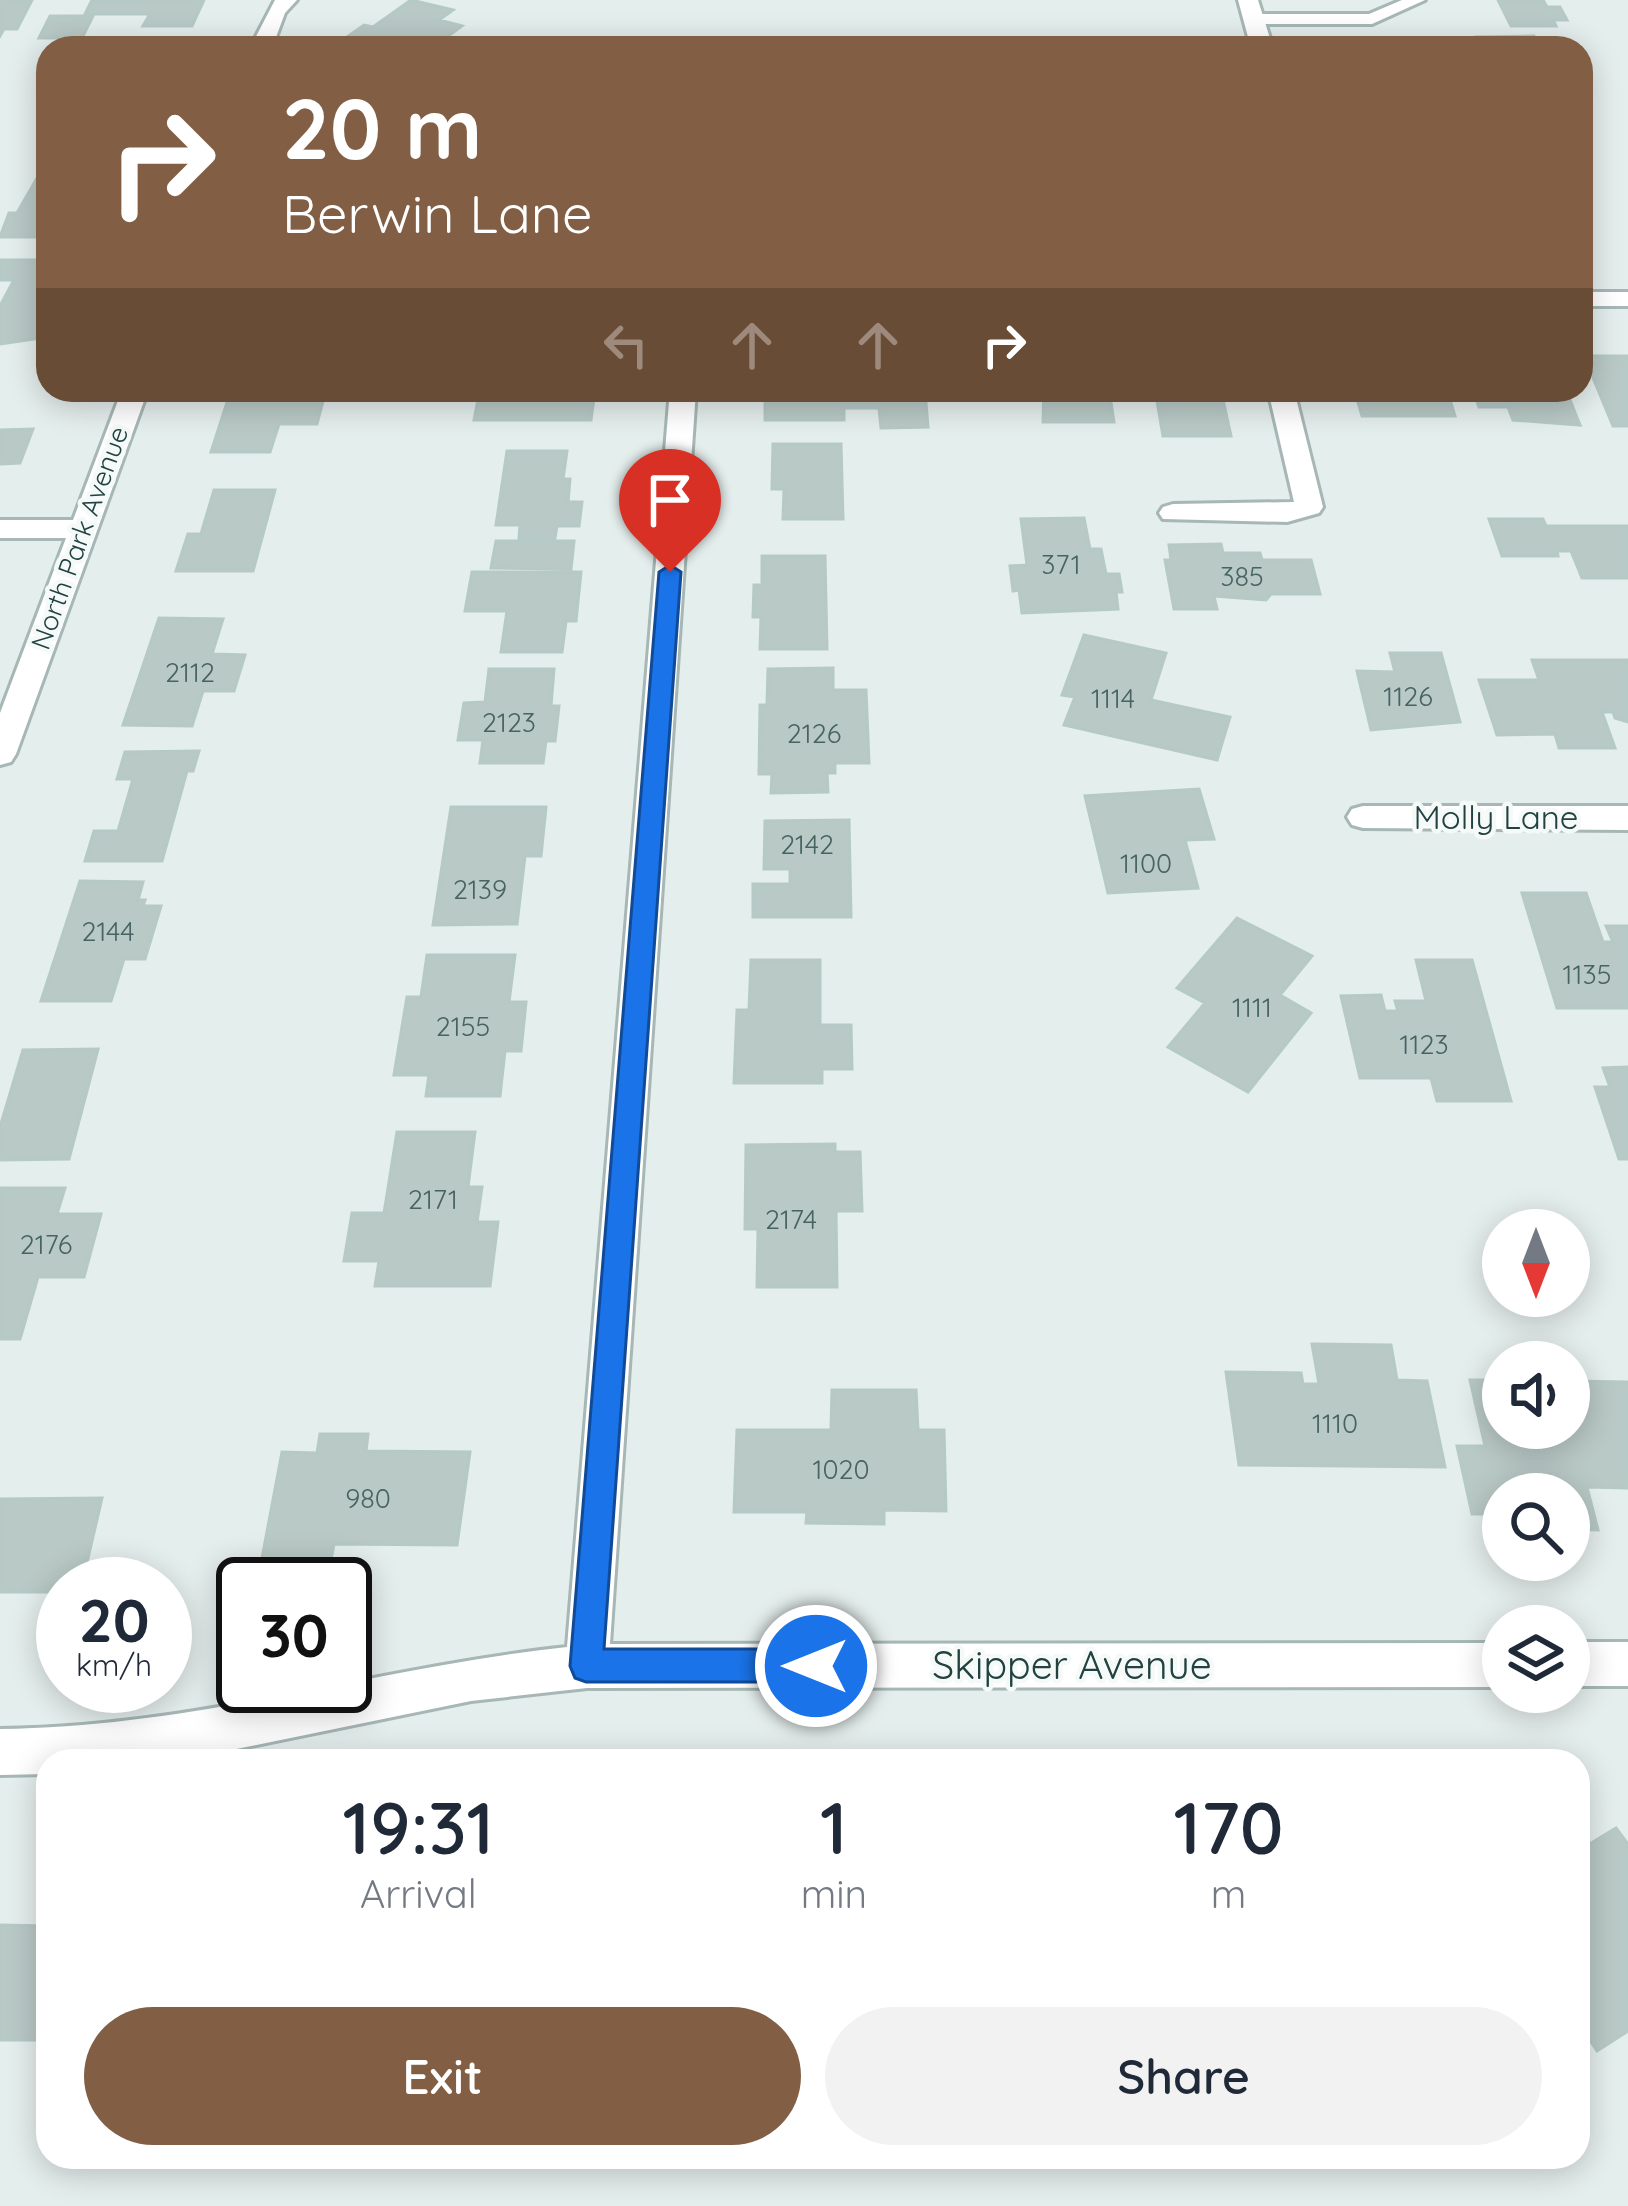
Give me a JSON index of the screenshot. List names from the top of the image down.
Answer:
{
  "streets": {
    "street": ["North Park Avenue", "Molly Lane", "Skipper Avenue"]
  },
  "house_numbers": [
    "371",
    "385",
    "2112",
    "1126",
    "1114",
    "2123",
    "2126",
    "2142",
    "1100",
    "2139",
    "2144",
    "1135",
    "1111",
    "2155",
    "1123",
    "2171",
    "2174",
    "2176",
    "1110",
    "1020",
    "980"
  ],
  "north": "bottom",
  "page": {
    "turn": ["20 m", "Berwin Lane"],
    "speed": "20 km/h",
    "limit": "30",
    "eta": [
      "19:31",
      "Arrival",
      "1",
      "min",
      "170",
      "m"
    ],
    "buttons": ["Exit", "Share"]
  }
}
